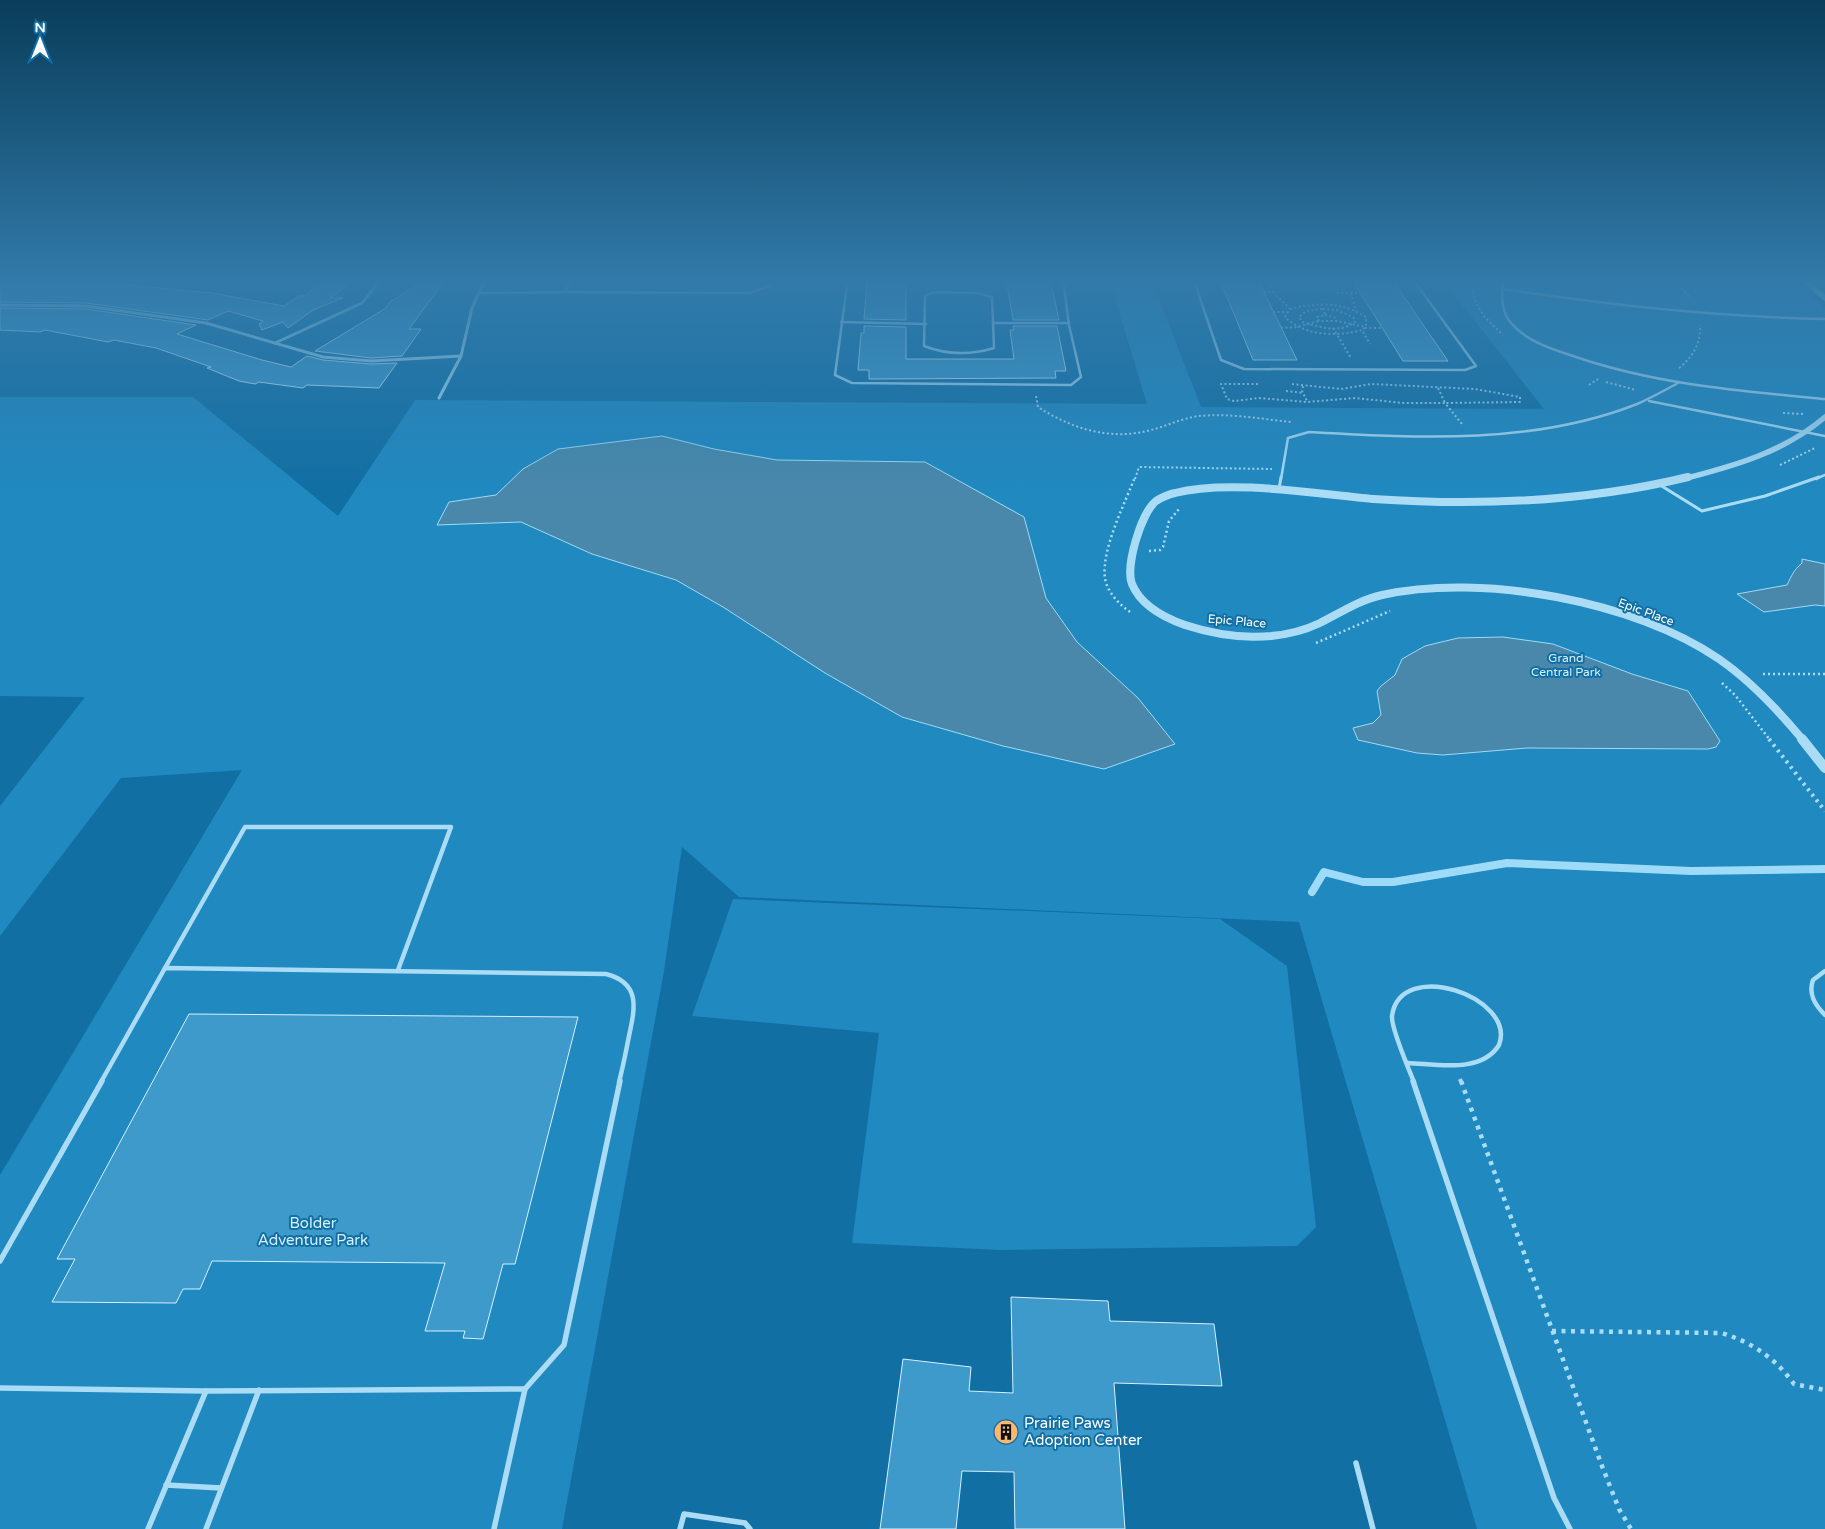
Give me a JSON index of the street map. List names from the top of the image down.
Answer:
{
  "streets": {
    "street": ["Epic Place"]
  },
  "parks": ["Grand Central Park", "Bolder Adventure Park"],
  "places": {
    "building": ["Prairie Paws Adoption Center"]
  },
  "north": "top"
}
